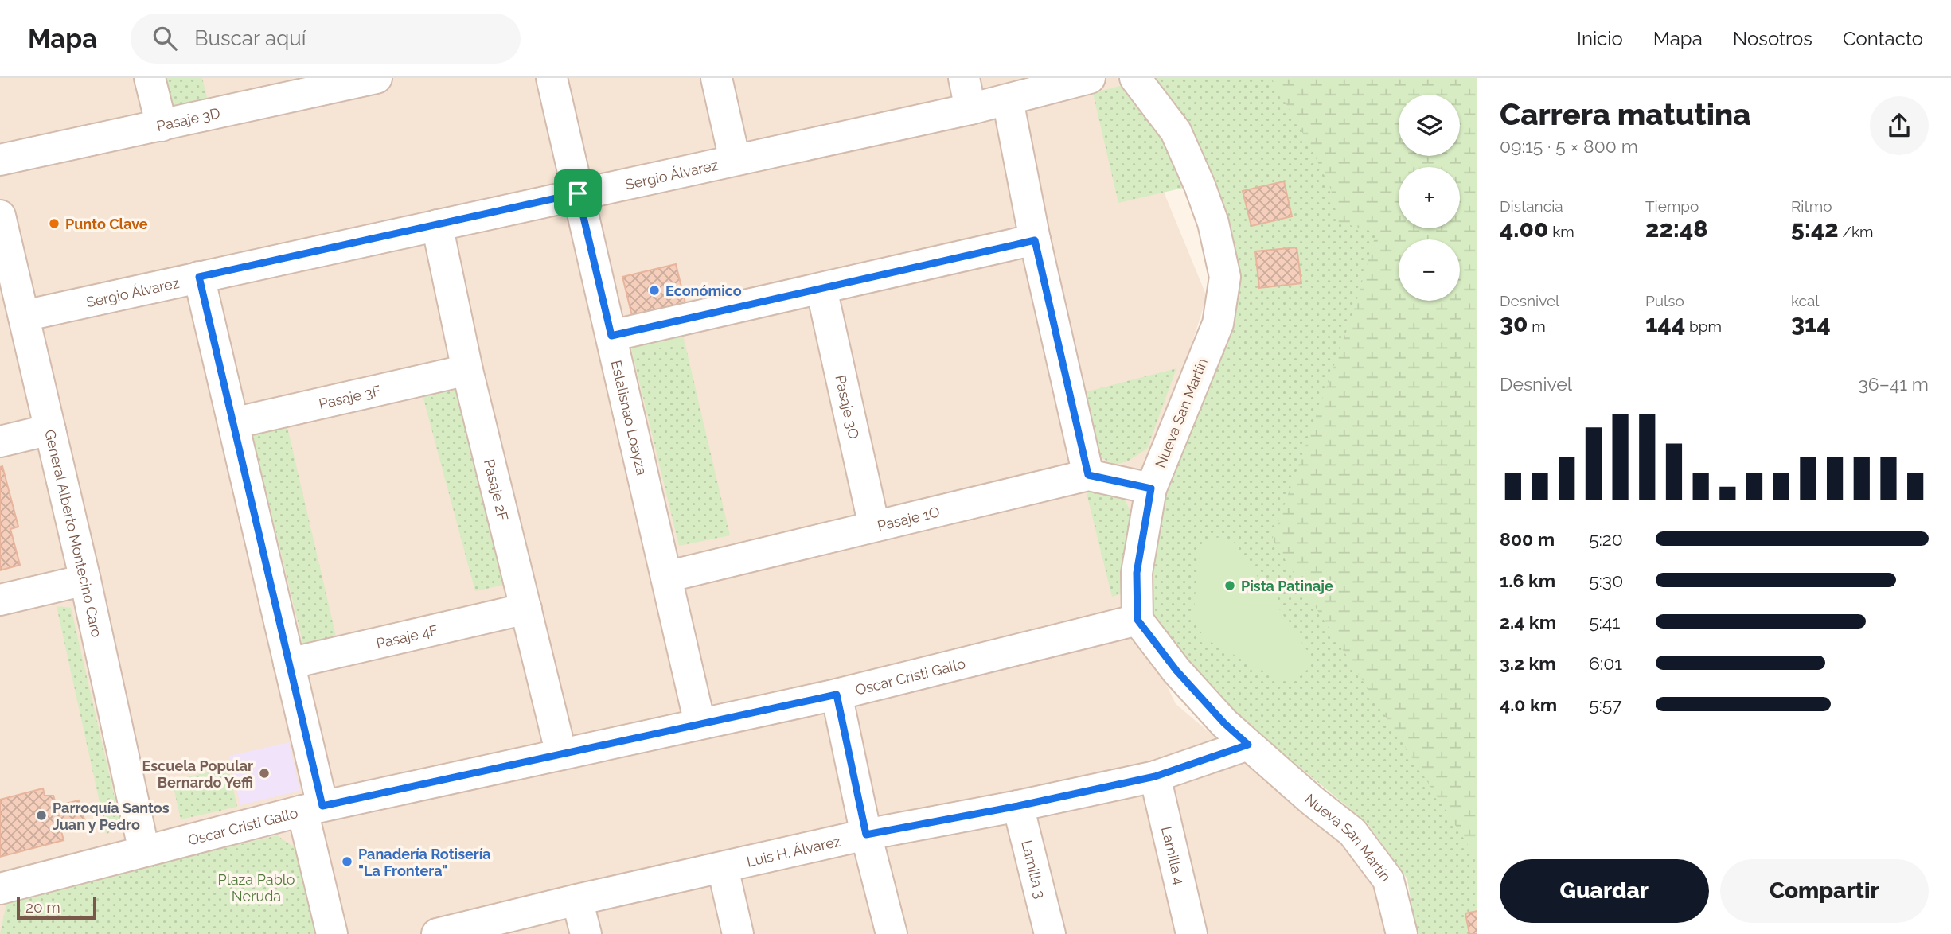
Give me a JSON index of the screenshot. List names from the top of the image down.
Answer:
{
  "streets": {
    "street": [
      "Pasaje 3D",
      "Sergio Álvarez",
      "Pasaje 3F",
      "Pasaje 3O",
      "Nueva San Martín",
      "Estalisnao Loayza",
      "Pasaje 2F",
      "Pasaje 1O",
      "General Alberto Montecino Caro",
      "Pasaje 4F",
      "Oscar Cristi Gallo",
      "Luis H. Álvarez",
      "Lamilla 4",
      "Lamilla 3"
    ]
  },
  "crossings": [
    ["Sergio Álvarez", "Estalisnao Loayza"],
    ["Sergio Álvarez", "Pasaje 2F"],
    ["Sergio Álvarez", "General Alberto Montecino Caro"],
    ["Pasaje 3F", "Pasaje 2F"],
    ["Pasaje 3O", "Pasaje 1O"],
    ["Nueva San Martín", "Pasaje 1O"],
    ["Nueva San Martín", "Oscar Cristi Gallo"],
    ["Nueva San Martín", "Luis H. Álvarez"],
    ["Estalisnao Loayza", "Pasaje 1O"],
    ["Estalisnao Loayza", "Oscar Cristi Gallo"],
    ["Pasaje 2F", "Pasaje 4F"],
    ["Pasaje 2F", "Oscar Cristi Gallo"],
    ["General Alberto Montecino Caro", "Oscar Cristi Gallo"],
    ["Luis H. Álvarez", "Lamilla 4"],
    ["Luis H. Álvarez", "Lamilla 3"]
  ],
  "parks": ["Plaza Pablo Neruda"],
  "places": [
    "Punto Clave",
    "Económico",
    "Pista Patinaje",
    "Escuela Popular Bernardo Yeffi",
    "Parroquía Santos Juan y Pedro",
    "Panadería Rotisería \"La Frontera\""
  ],
  "scale_bar": "20 m",
  "page": {
    "header": "Mapa",
    "search": "Buscar aquí",
    "nav": [
      "Inicio",
      "Mapa",
      "Nosotros",
      "Contacto"
    ],
    "heading": ["Carrera matutina", "09:15 · 5 × 800 m"],
    "map_buttons": ["+", "−"],
    "stats": [
      ["Distancia", "4.00 km"],
      ["Tiempo", "22:48"],
      ["Ritmo", "5:42 /km"],
      ["Desnivel", "30 m"],
      ["Pulso", "144 bpm"],
      ["kcal", "314"]
    ],
    "chart": ["Desnivel", "36–41 m"],
    "list": [
      {
        "name": "800 m",
        "note": "5:20"
      },
      {
        "name": "1.6 km",
        "note": "5:30"
      },
      {
        "name": "2.4 km",
        "note": "5:41"
      },
      {
        "name": "3.2 km",
        "note": "6:01"
      },
      {
        "name": "4.0 km",
        "note": "5:57"
      }
    ],
    "buttons": ["Guardar", "Compartir"],
    "scale": "20 m"
  }
}
